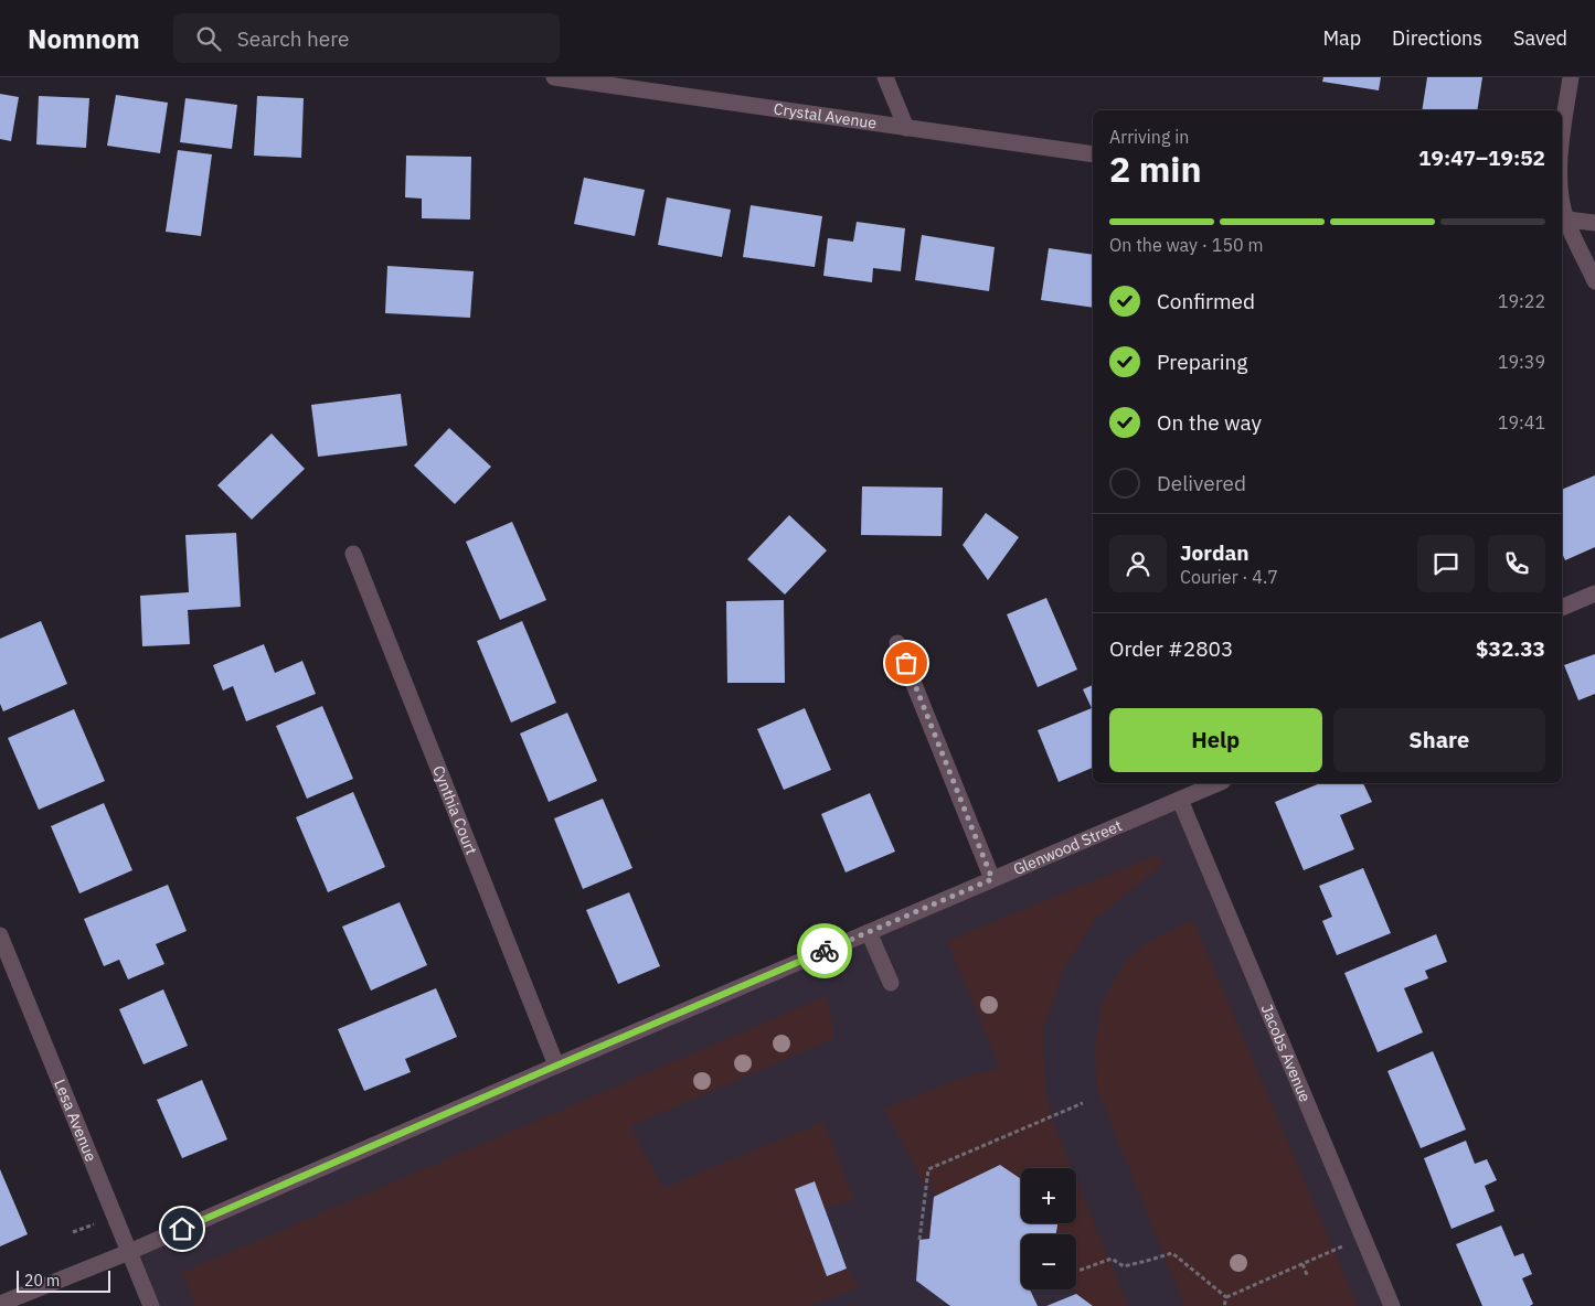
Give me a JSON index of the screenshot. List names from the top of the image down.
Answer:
{
  "streets": {
    "street": [
      "Crystal Avenue",
      "Cynthia Court",
      "Glenwood Street",
      "Jacobs Avenue",
      "Lesa Avenue"
    ]
  },
  "crossings": [
    ["Cynthia Court", "Glenwood Street"],
    ["Glenwood Street", "Jacobs Avenue"],
    ["Glenwood Street", "Lesa Avenue"]
  ],
  "scale_bar": "20 m",
  "page": {
    "header": "Nomnom",
    "search": "Search here",
    "nav": ["Map", "Directions", "Saved"],
    "heading": ["2 min", "Arriving in", "19:47–19:52"],
    "panel": [
      "Jordan",
      "Courier · 4.7",
      "Order #2803",
      "$32.33"
    ],
    "bar": "On the way · 150 m",
    "list": [
      ["Confirmed", "19:22"],
      ["Preparing", "19:39"],
      ["On the way", "19:41"],
      "Delivered"
    ],
    "buttons": ["Help", "Share"],
    "map_buttons": ["+", "−"],
    "scale": "20 m"
  }
}
